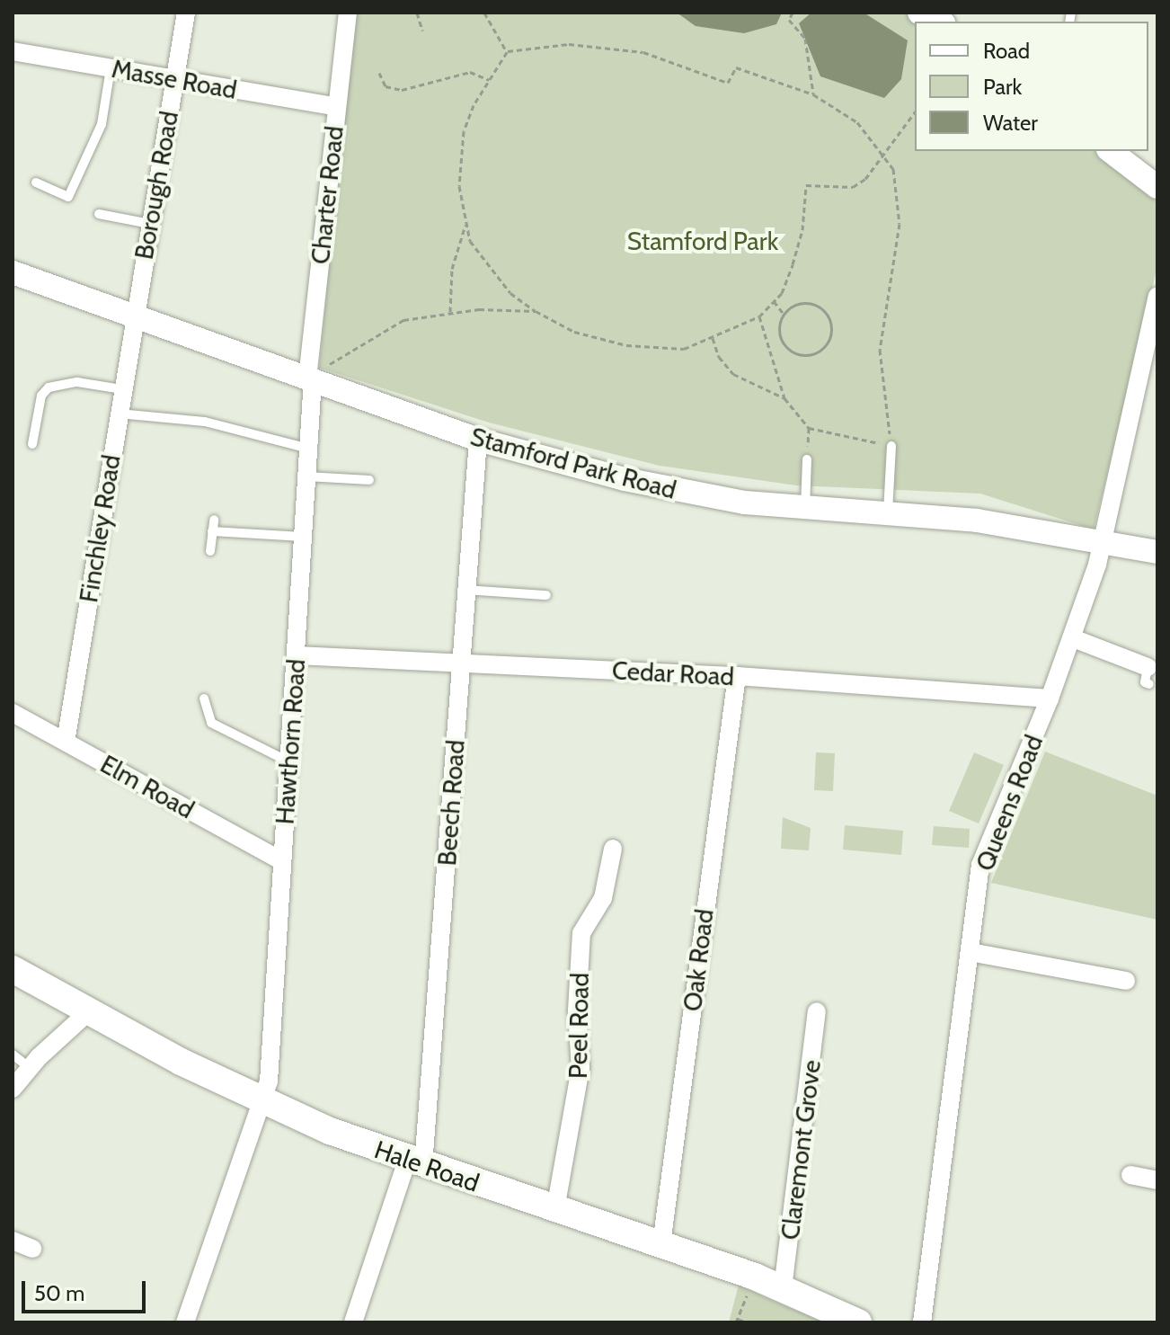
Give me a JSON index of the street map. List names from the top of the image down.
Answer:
{
  "streets": {
    "main road": ["Hale Road"],
    "street": [
      "Masse Road",
      "Borough Road",
      "Charter Road",
      "Stamford Park Road",
      "Finchley Road",
      "Cedar Road",
      "Hawthorn Road",
      "Elm Road",
      "Beech Road",
      "Queens Road",
      "Oak Road",
      "Peel Road",
      "Claremont Grove"
    ]
  },
  "crossings": [
    ["Masse Road", "Borough Road"],
    ["Masse Road", "Charter Road"],
    ["Borough Road", "Stamford Park Road"],
    ["Borough Road", "Finchley Road"],
    ["Charter Road", "Stamford Park Road"],
    ["Charter Road", "Hawthorn Road"],
    ["Stamford Park Road", "Finchley Road"],
    ["Stamford Park Road", "Hawthorn Road"],
    ["Stamford Park Road", "Beech Road"],
    ["Stamford Park Road", "Queens Road"],
    ["Finchley Road", "Elm Road"],
    ["Cedar Road", "Hawthorn Road"],
    ["Cedar Road", "Beech Road"],
    ["Cedar Road", "Queens Road"],
    ["Cedar Road", "Oak Road"],
    ["Hawthorn Road", "Elm Road"],
    ["Hawthorn Road", "Hale Road"],
    ["Beech Road", "Hale Road"],
    ["Oak Road", "Hale Road"],
    ["Peel Road", "Hale Road"],
    ["Claremont Grove", "Hale Road"]
  ],
  "parks": ["Stamford Park"],
  "legend": ["Road", "Park", "Water"],
  "scale_bar": "50 m"
}
